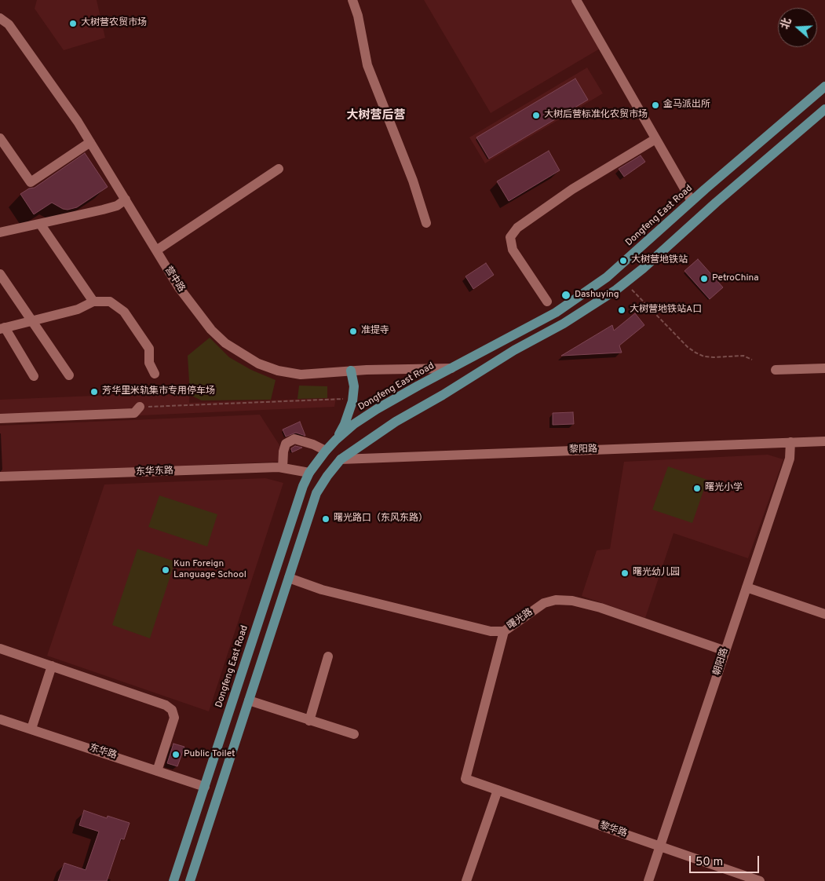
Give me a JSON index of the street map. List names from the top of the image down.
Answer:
{
  "streets": {
    "main road": ["Dongfeng East Road"],
    "street": [
      "营中路",
      "黎阳路",
      "东华东路",
      "曙光路",
      "朝阳路",
      "东华路",
      "黎华路"
    ]
  },
  "crossings": [
    ["Dongfeng East Road", "营中路"],
    ["Dongfeng East Road", "东华东路"],
    ["Dongfeng East Road", "东华路"],
    ["黎阳路", "朝阳路"],
    ["曙光路", "朝阳路"],
    ["曙光路", "黎华路"],
    ["朝阳路", "黎华路"]
  ],
  "districts": ["大树营后营"],
  "places": [
    "大树营农贸市场",
    "金马派出所",
    "大树后营标准化农贸市场",
    "大树营地铁站",
    "PetroChina",
    "Dashuying",
    "大树营地铁站A口",
    "准提寺",
    "芳华里米轨集市专用停车场",
    "曙光小学",
    "曙光路口（东风东路）",
    "Kun Foreign Language School",
    "曙光幼儿园",
    "Public Toilet"
  ],
  "scale_bar": "50 m",
  "north": "left"
}
